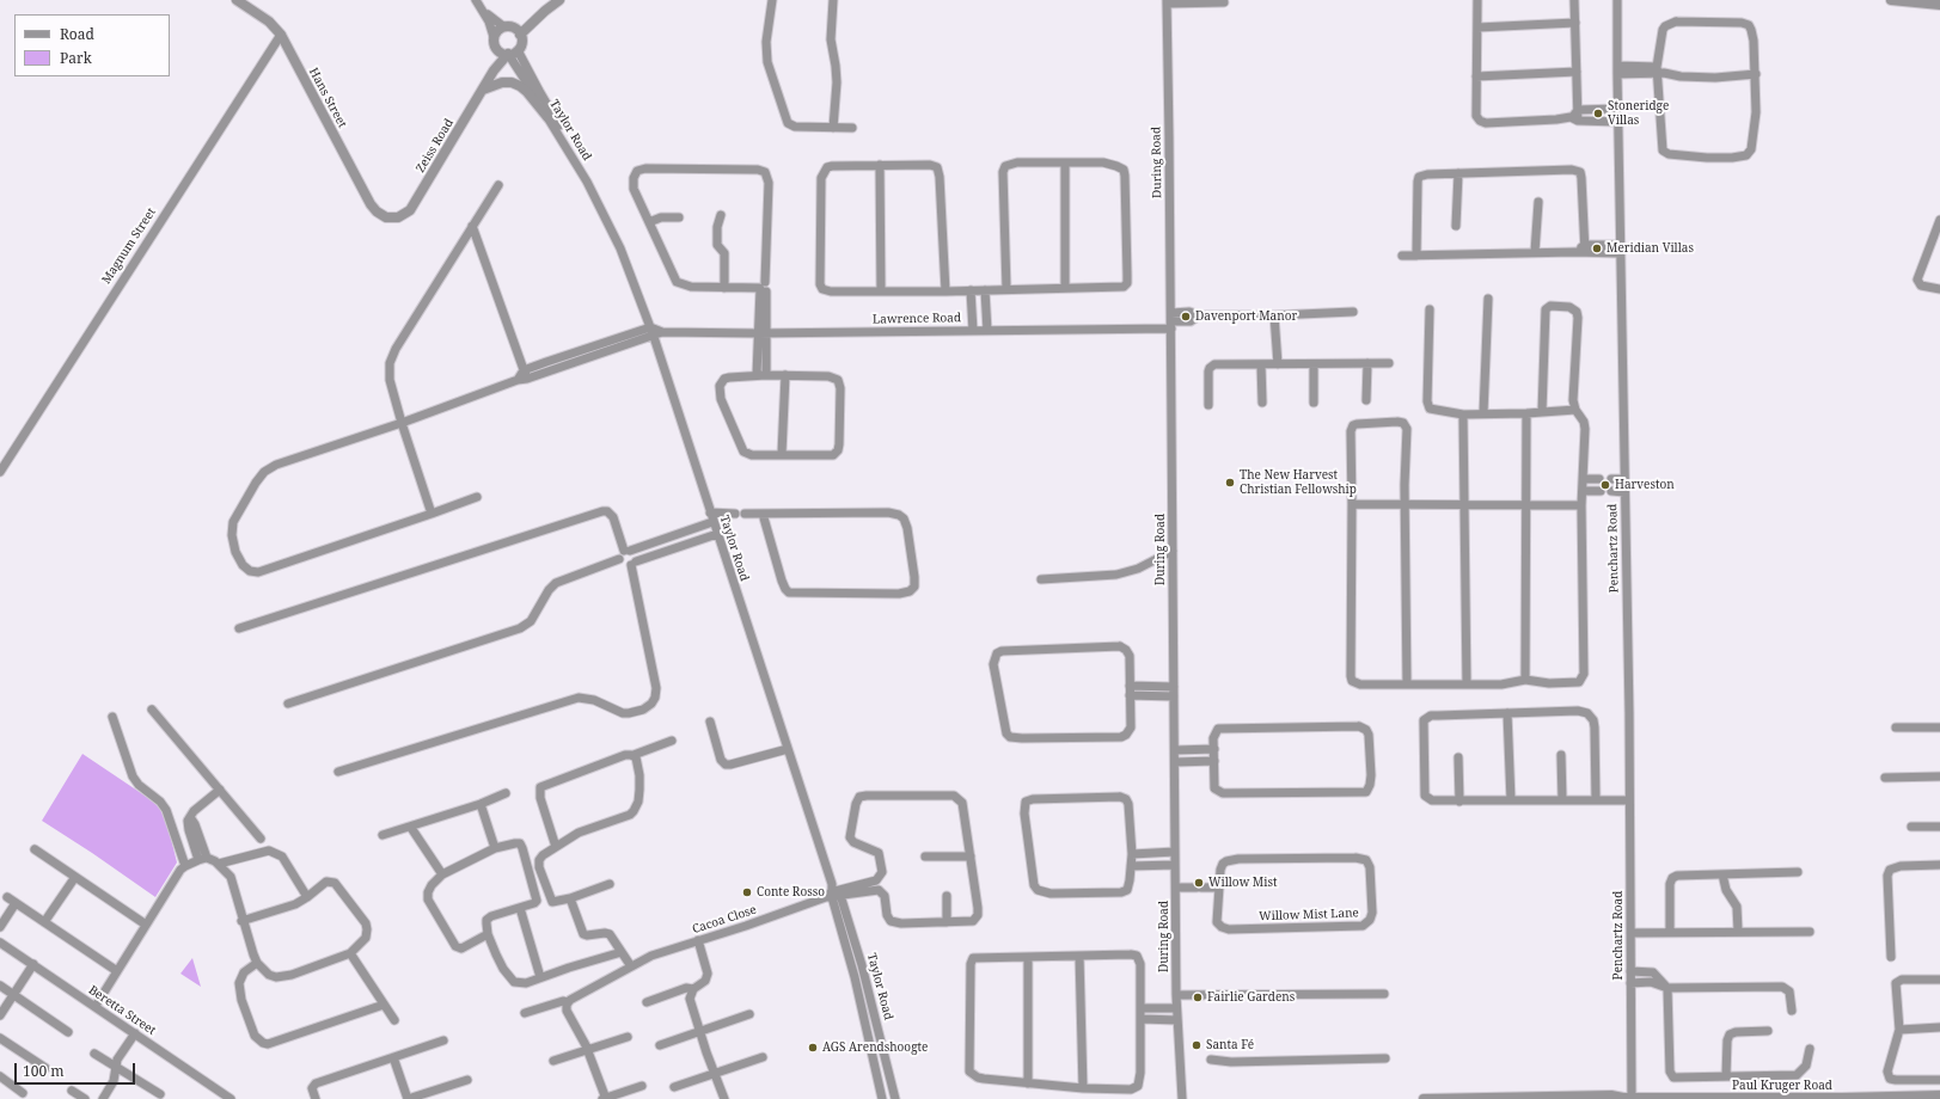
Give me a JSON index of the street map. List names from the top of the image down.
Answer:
{
  "streets": {
    "street": [
      "Hans Street",
      "Taylor Road",
      "Zeiss Road",
      "During Road",
      "Magnum Street",
      "Lawrence Road",
      "Penchartz Road",
      "Willow Mist Lane",
      "Cacoa Close",
      "Beretta Street",
      "Paul Kruger Road"
    ]
  },
  "crossings": [
    ["Hans Street", "Zeiss Road"],
    ["Hans Street", "Magnum Street"],
    ["Taylor Road", "Zeiss Road"],
    ["Taylor Road", "Lawrence Road"],
    ["Taylor Road", "Cacoa Close"],
    ["During Road", "Lawrence Road"],
    ["Penchartz Road", "Paul Kruger Road"]
  ],
  "places": [
    "Stoneridge Villas",
    "Meridian Villas",
    "Davenport Manor",
    "The New Harvest Christian Fellowship",
    "Harveston",
    "Willow Mist",
    "Conte Rosso",
    "Fairlie Gardens",
    "Santa Fé",
    "AGS Arendshoogte"
  ],
  "legend": ["Road", "Park"],
  "scale_bar": "100 m"
}
